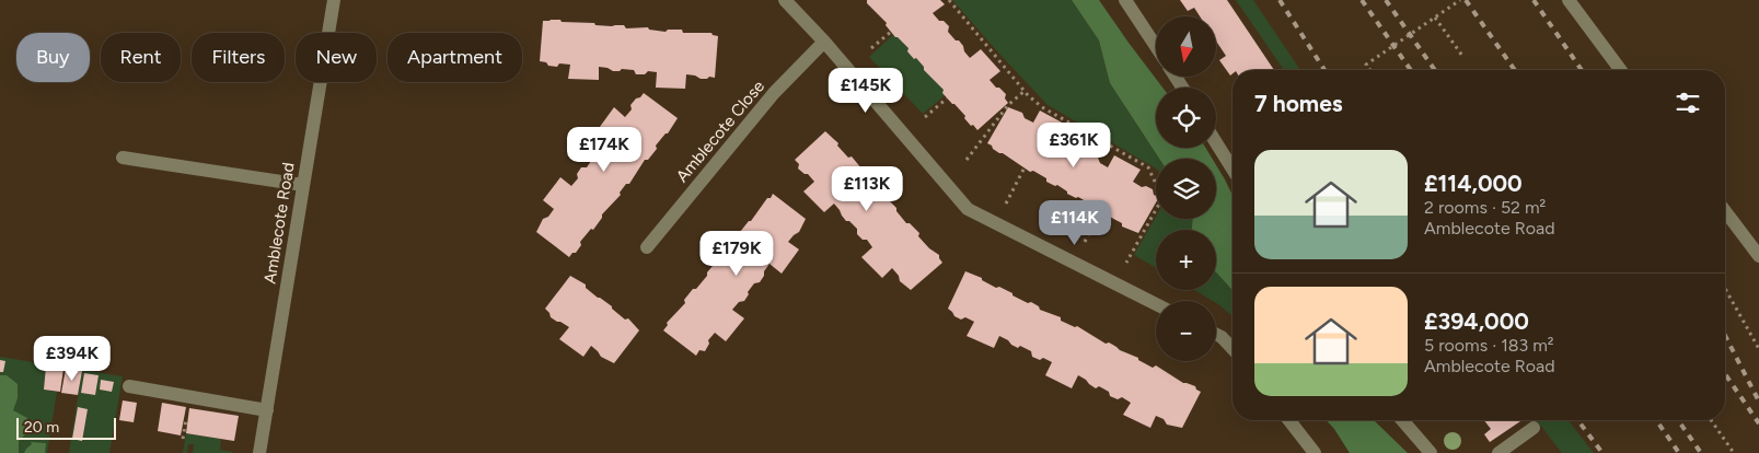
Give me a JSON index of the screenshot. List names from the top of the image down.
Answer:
{
  "streets": {
    "street": ["Amblecote Close", "Amblecote Road"]
  },
  "scale_bar": "20 m",
  "north": "bottom",
  "page": {
    "map_buttons": ["+", "−"],
    "chip": [
      "Buy",
      "Rent",
      "Filters",
      "New",
      "Apartment"
    ],
    "price": [
      "£145K",
      "£361K",
      "£174K",
      "£113K",
      "£114K",
      "£179K",
      "£394K"
    ],
    "heading": "7 homes",
    "list": [
      {
        "name": "£114,000",
        "note": "2 rooms · 52 m² · Amblecote Road"
      },
      {
        "name": "£394,000",
        "note": "5 rooms · 183 m² · Amblecote Road"
      }
    ],
    "scale": "20 m"
  }
}
